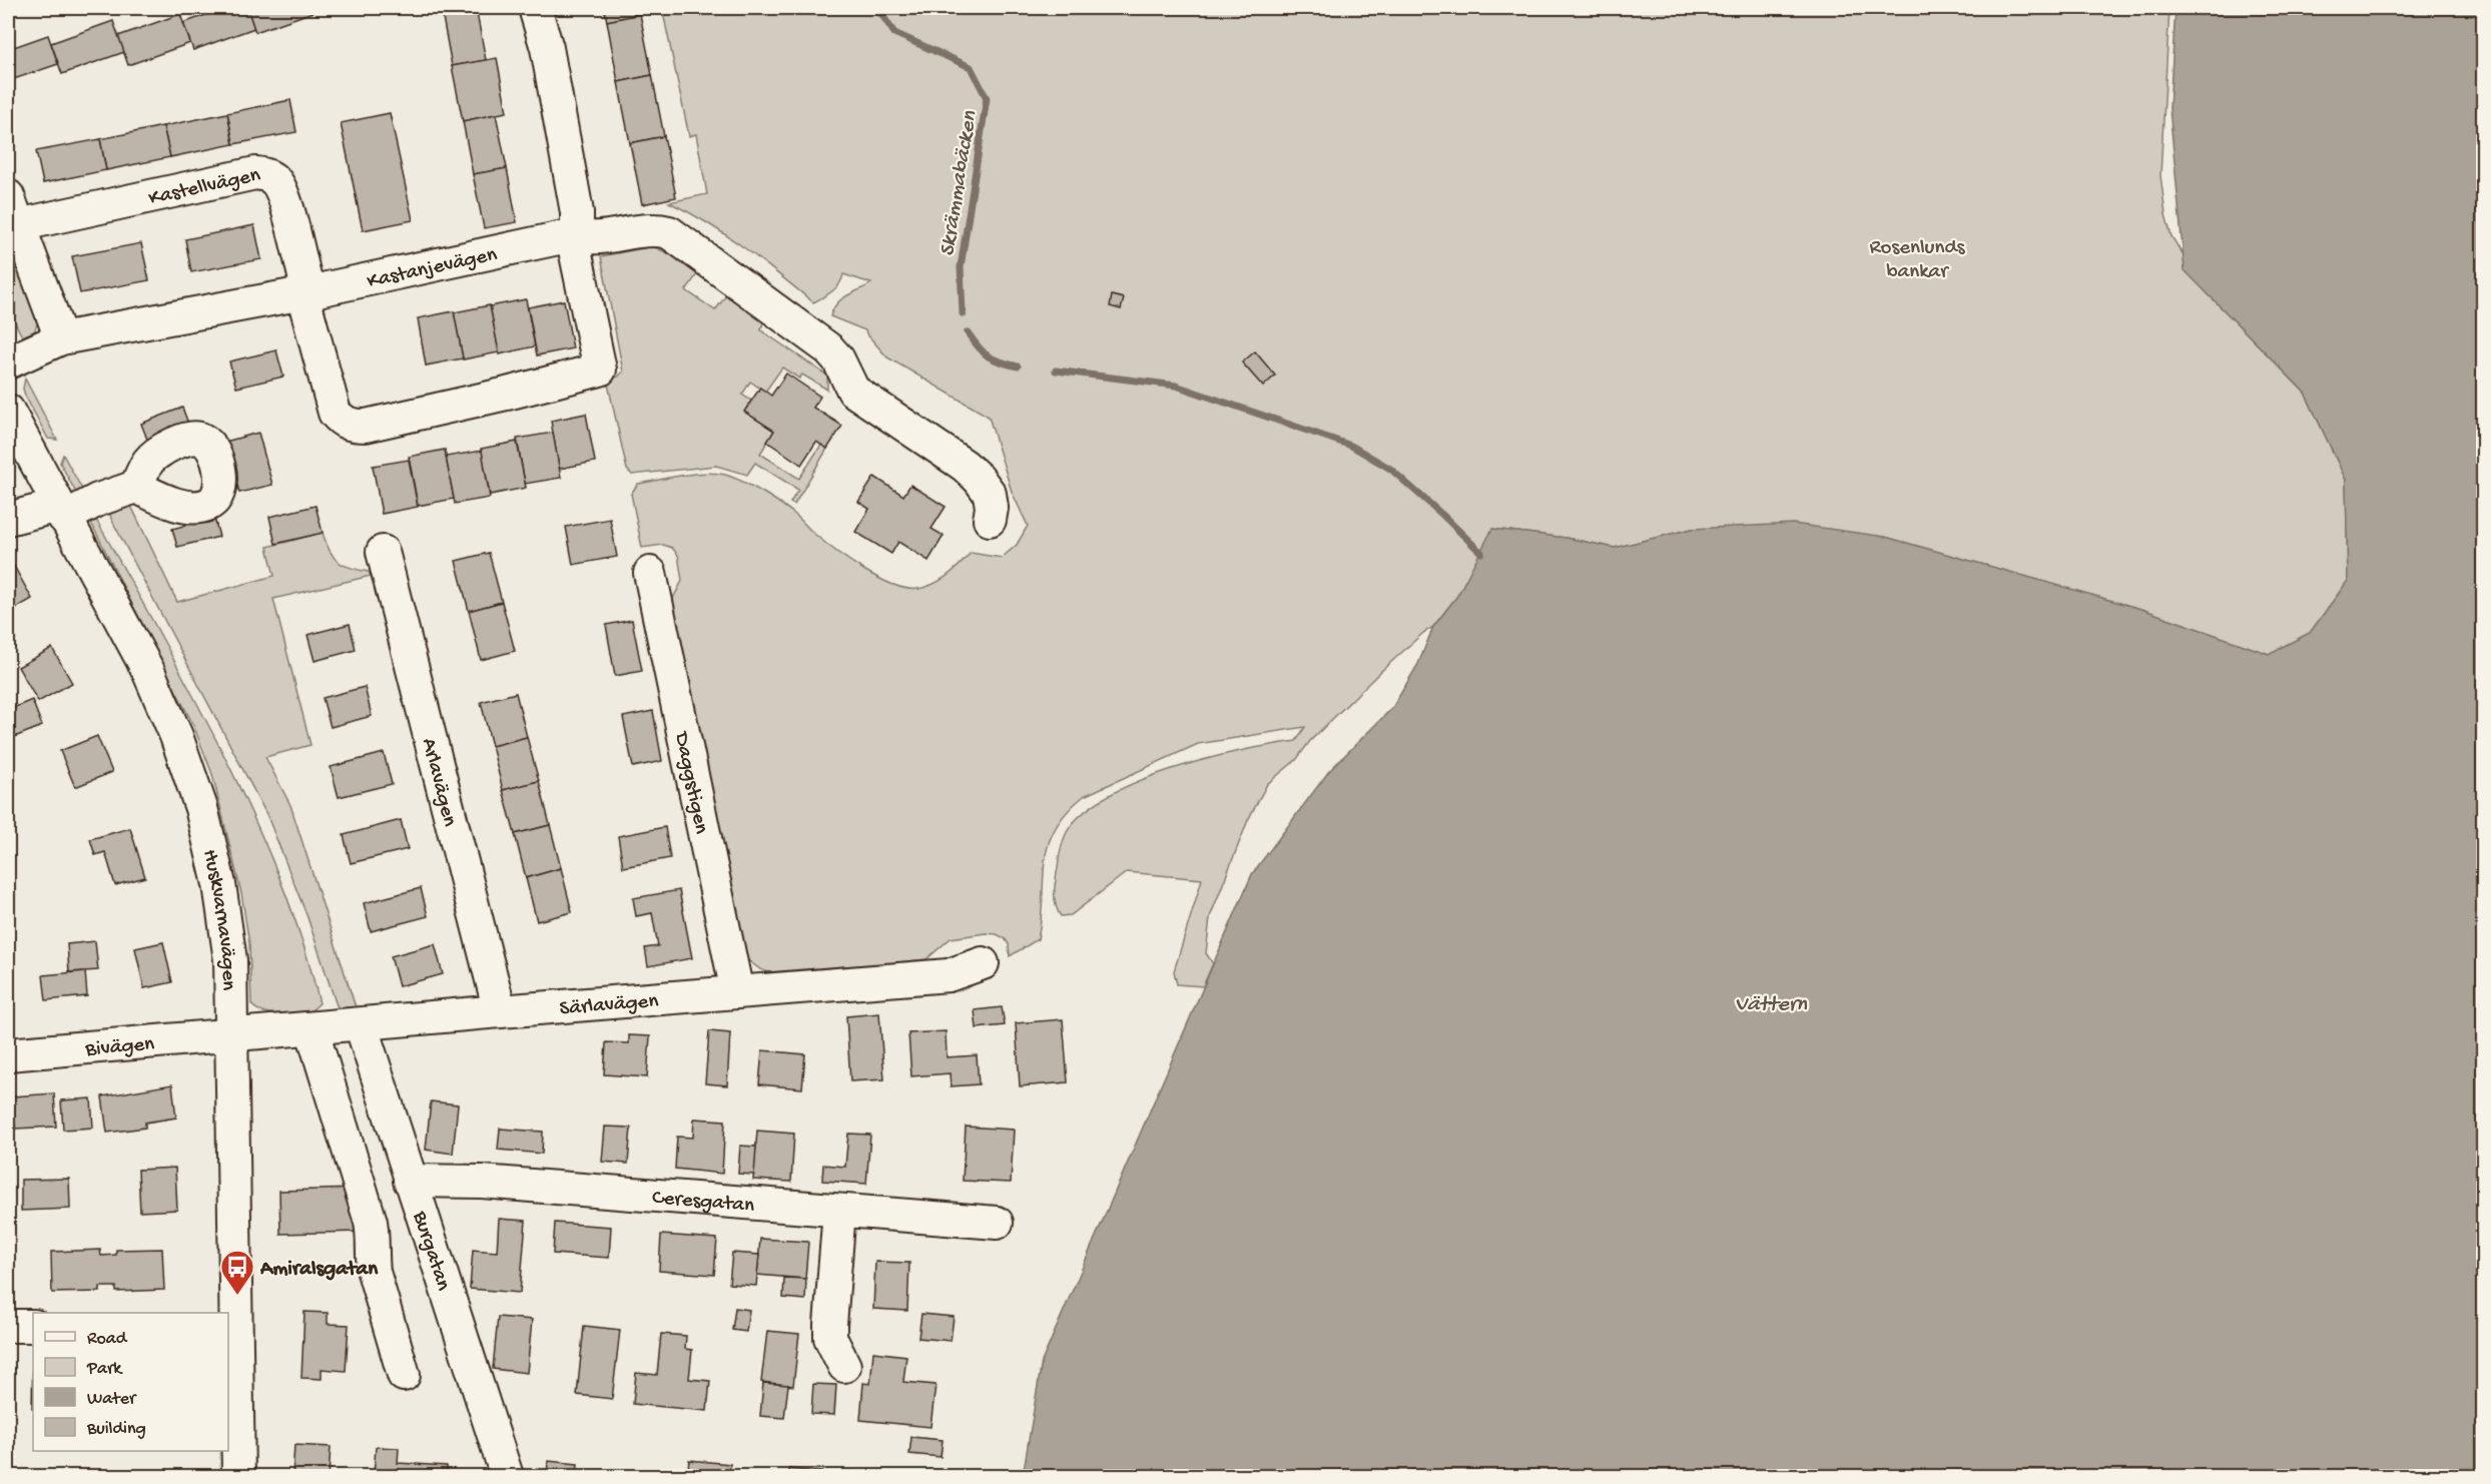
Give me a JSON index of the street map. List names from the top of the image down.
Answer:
{
  "streets": {
    "street": [
      "Kastellvägen",
      "Kastanjevägen",
      "Arlavägen",
      "Daggstigen",
      "Huskvarnavägen",
      "Särlavägen",
      "Bivägen",
      "Ceresgatan",
      "Burgatan"
    ]
  },
  "crossings": [
    ["Kastellvägen", "Kastanjevägen"],
    ["Arlavägen", "Särlavägen"],
    ["Daggstigen", "Särlavägen"],
    ["Huskvarnavägen", "Särlavägen"],
    ["Huskvarnavägen", "Bivägen"],
    ["Särlavägen", "Bivägen"],
    ["Särlavägen", "Burgatan"],
    ["Ceresgatan", "Burgatan"]
  ],
  "water": ["Skrämmabäcken", "Vättern"],
  "parks": ["Rosenlunds bankar"],
  "places": {
    "bus stop": ["Amiralsgatan"]
  },
  "legend": [
    "Road",
    "Park",
    "Water",
    "Building"
  ]
}
